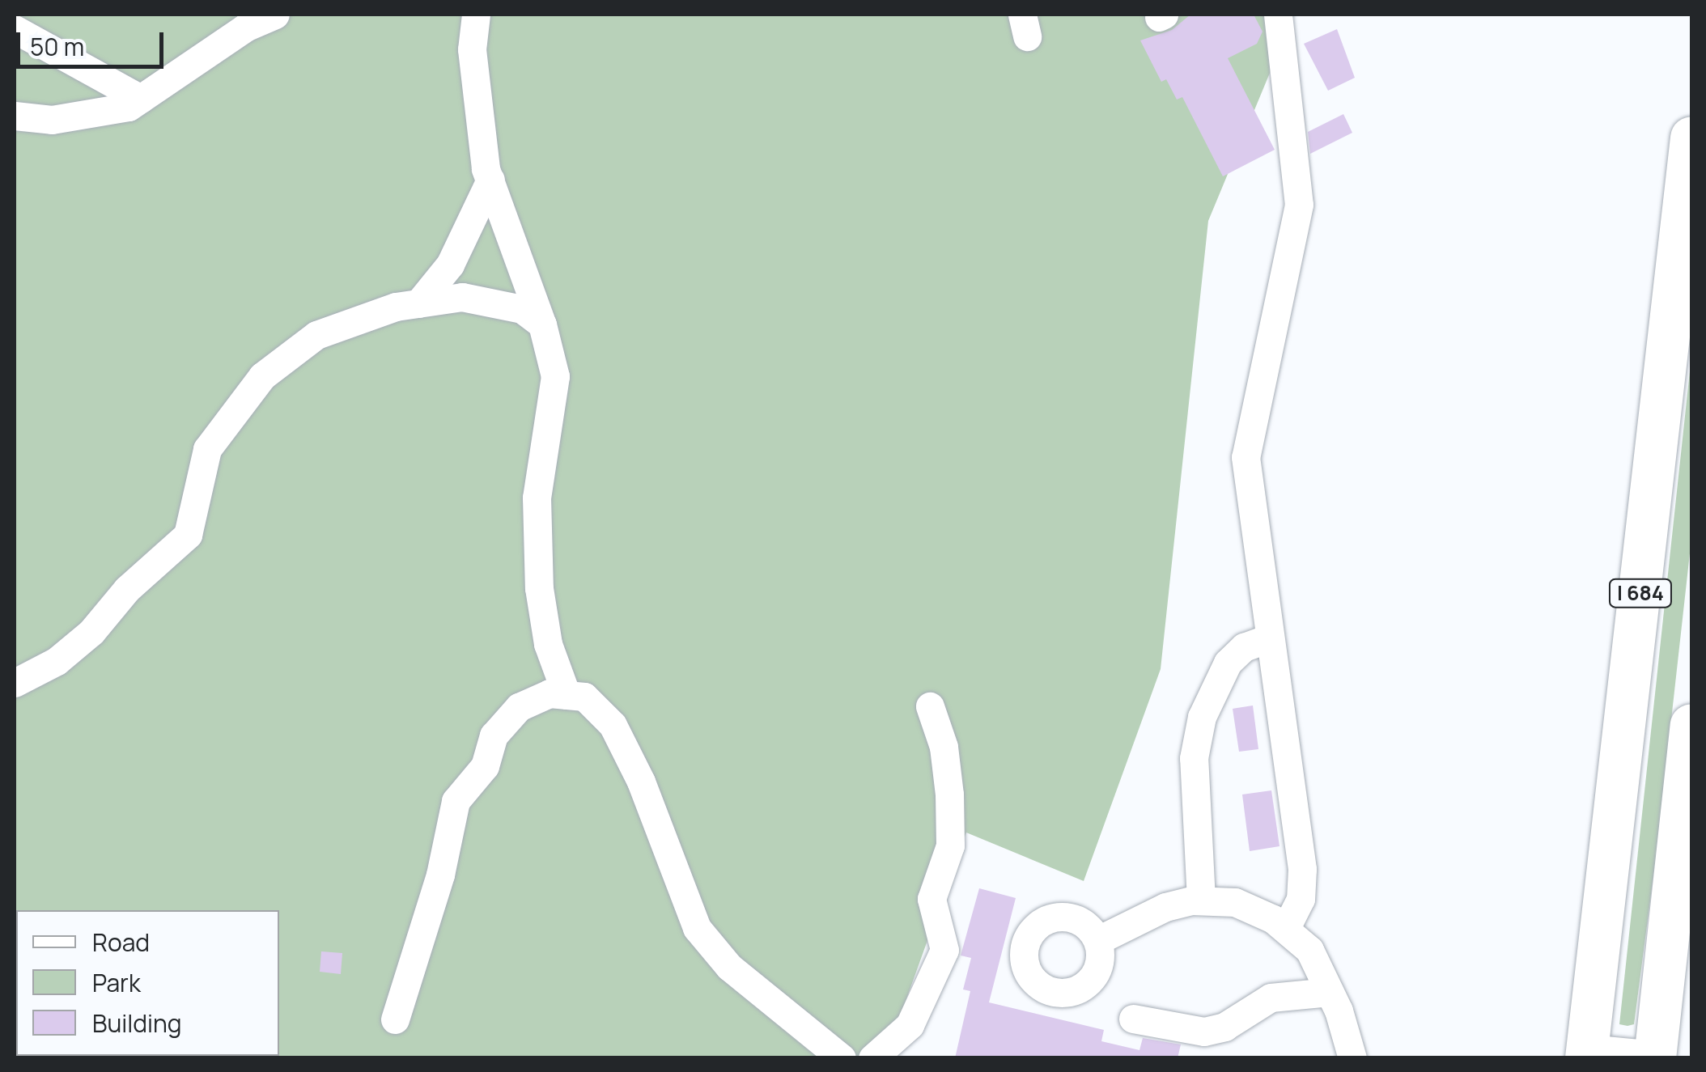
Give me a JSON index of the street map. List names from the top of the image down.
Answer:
{
  "streets": {
    "highway": ["I 684"]
  },
  "legend": ["Road", "Park", "Building"],
  "scale_bar": "50 m"
}
